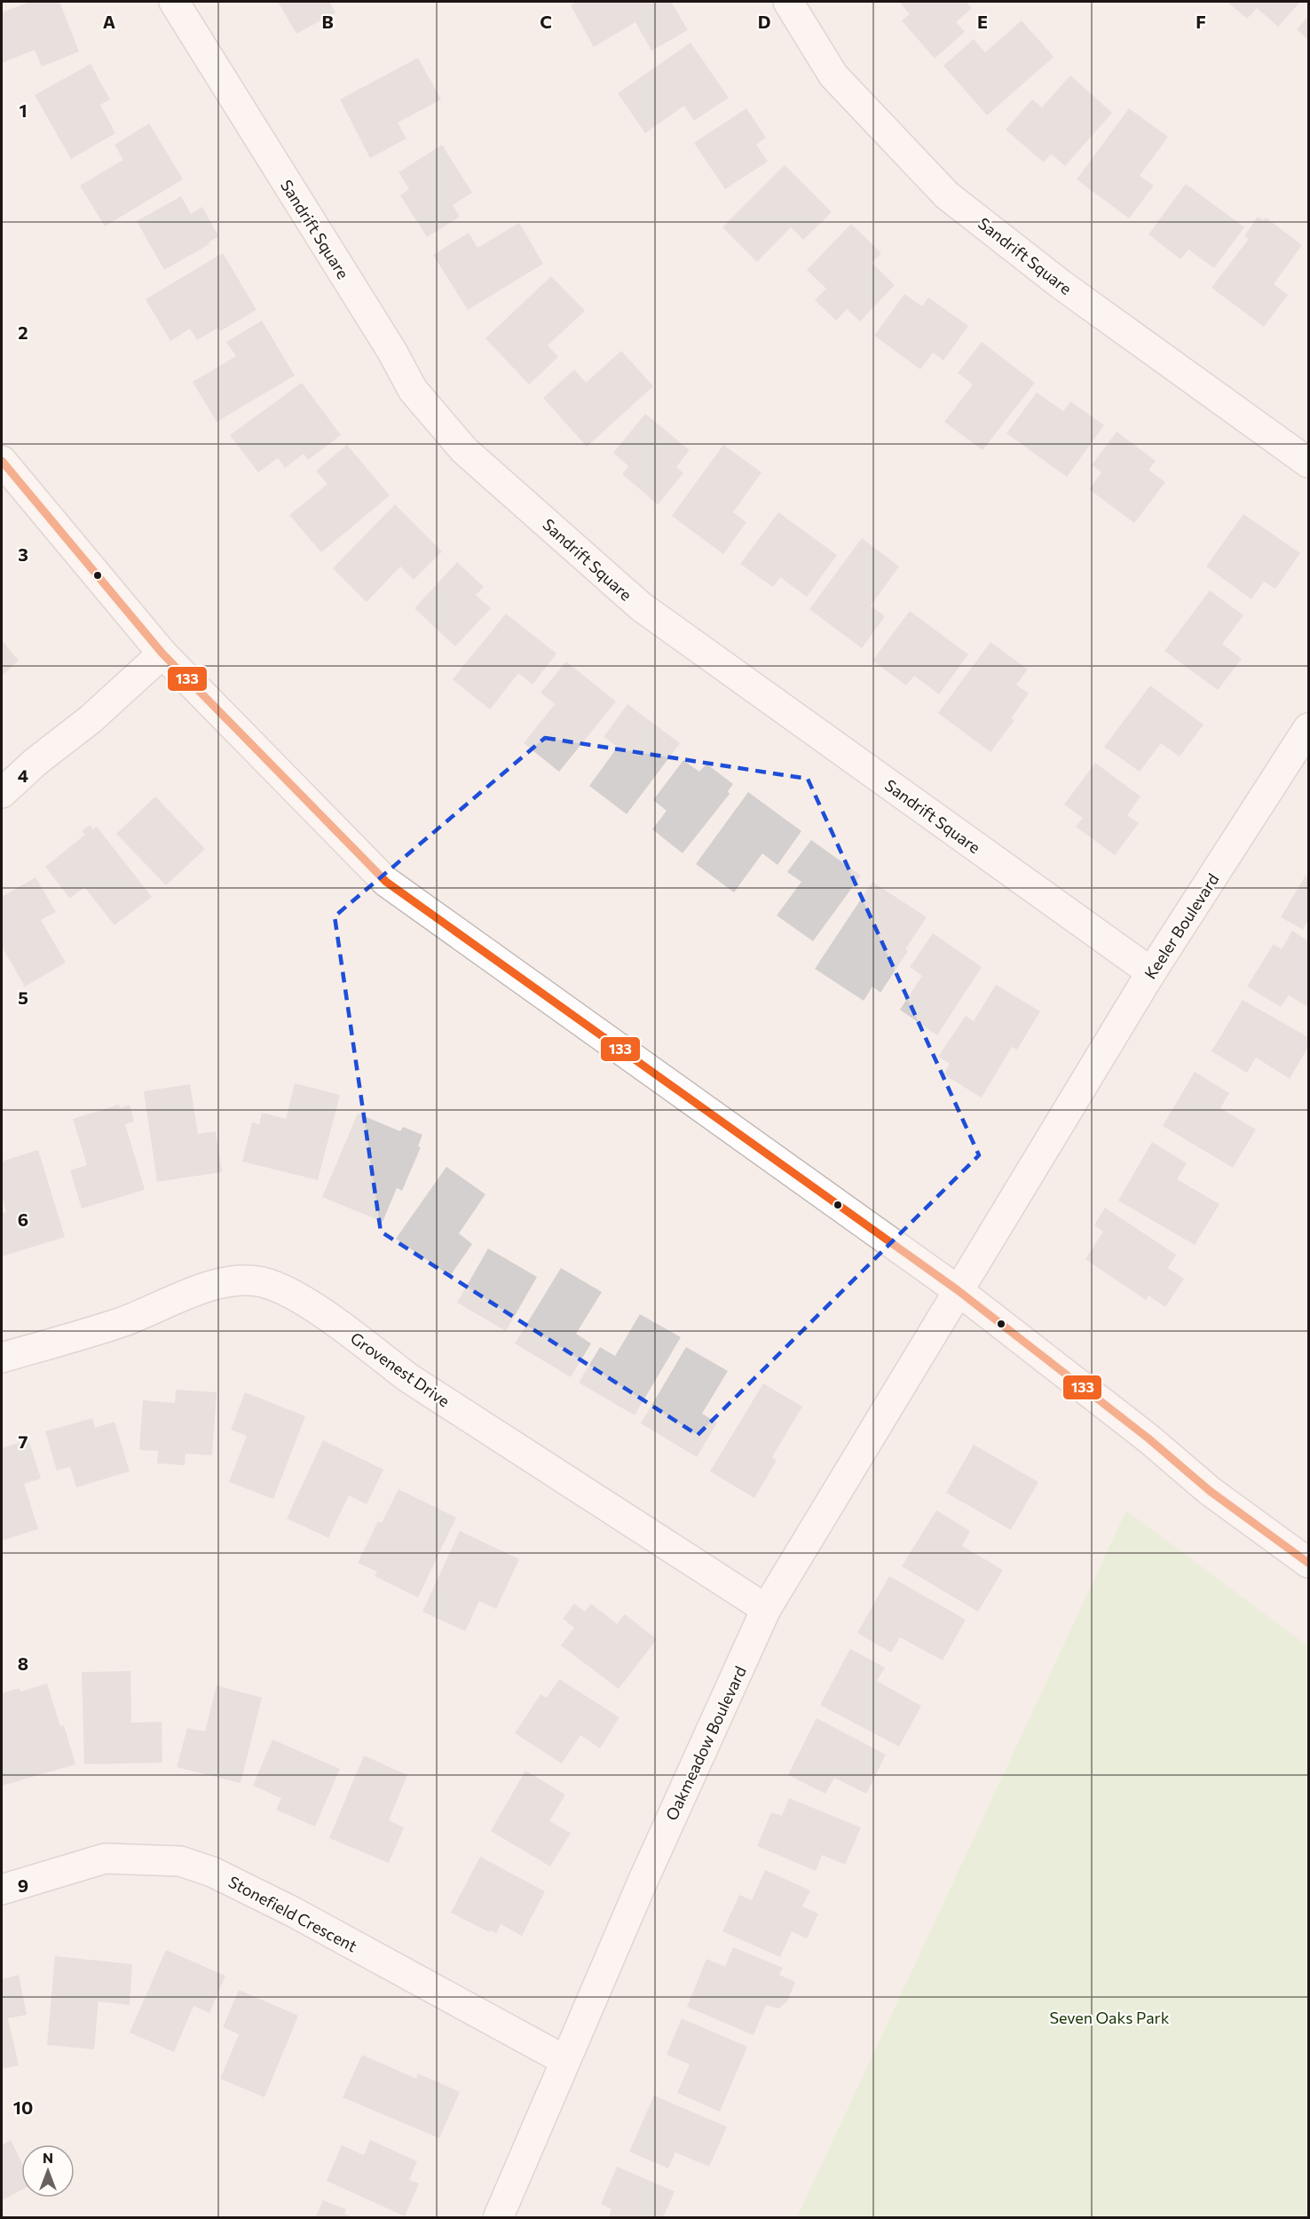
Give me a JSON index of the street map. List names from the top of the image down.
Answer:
{
  "streets": {
    "street": [
      "Sandrift Square",
      "Keeler Boulevard",
      "Grovenest Drive",
      "Oakmeadow Boulevard",
      "Stonefield Crescent"
    ]
  },
  "crossings": [
    ["Sandrift Square", "Keeler Boulevard"],
    ["Keeler Boulevard", "Oakmeadow Boulevard"],
    ["Grovenest Drive", "Oakmeadow Boulevard"],
    ["Oakmeadow Boulevard", "Stonefield Crescent"]
  ],
  "parks": ["Seven Oaks Park"],
  "lines": ["transit line 133"],
  "north": "top",
  "grid": {
    "columns": [
      "A",
      "B",
      "C",
      "D",
      "E",
      "F"
    ],
    "rows": [
      "1",
      "2",
      "3",
      "4",
      "5",
      "6",
      "7",
      "8",
      "9",
      "10"
    ]
  }
}
